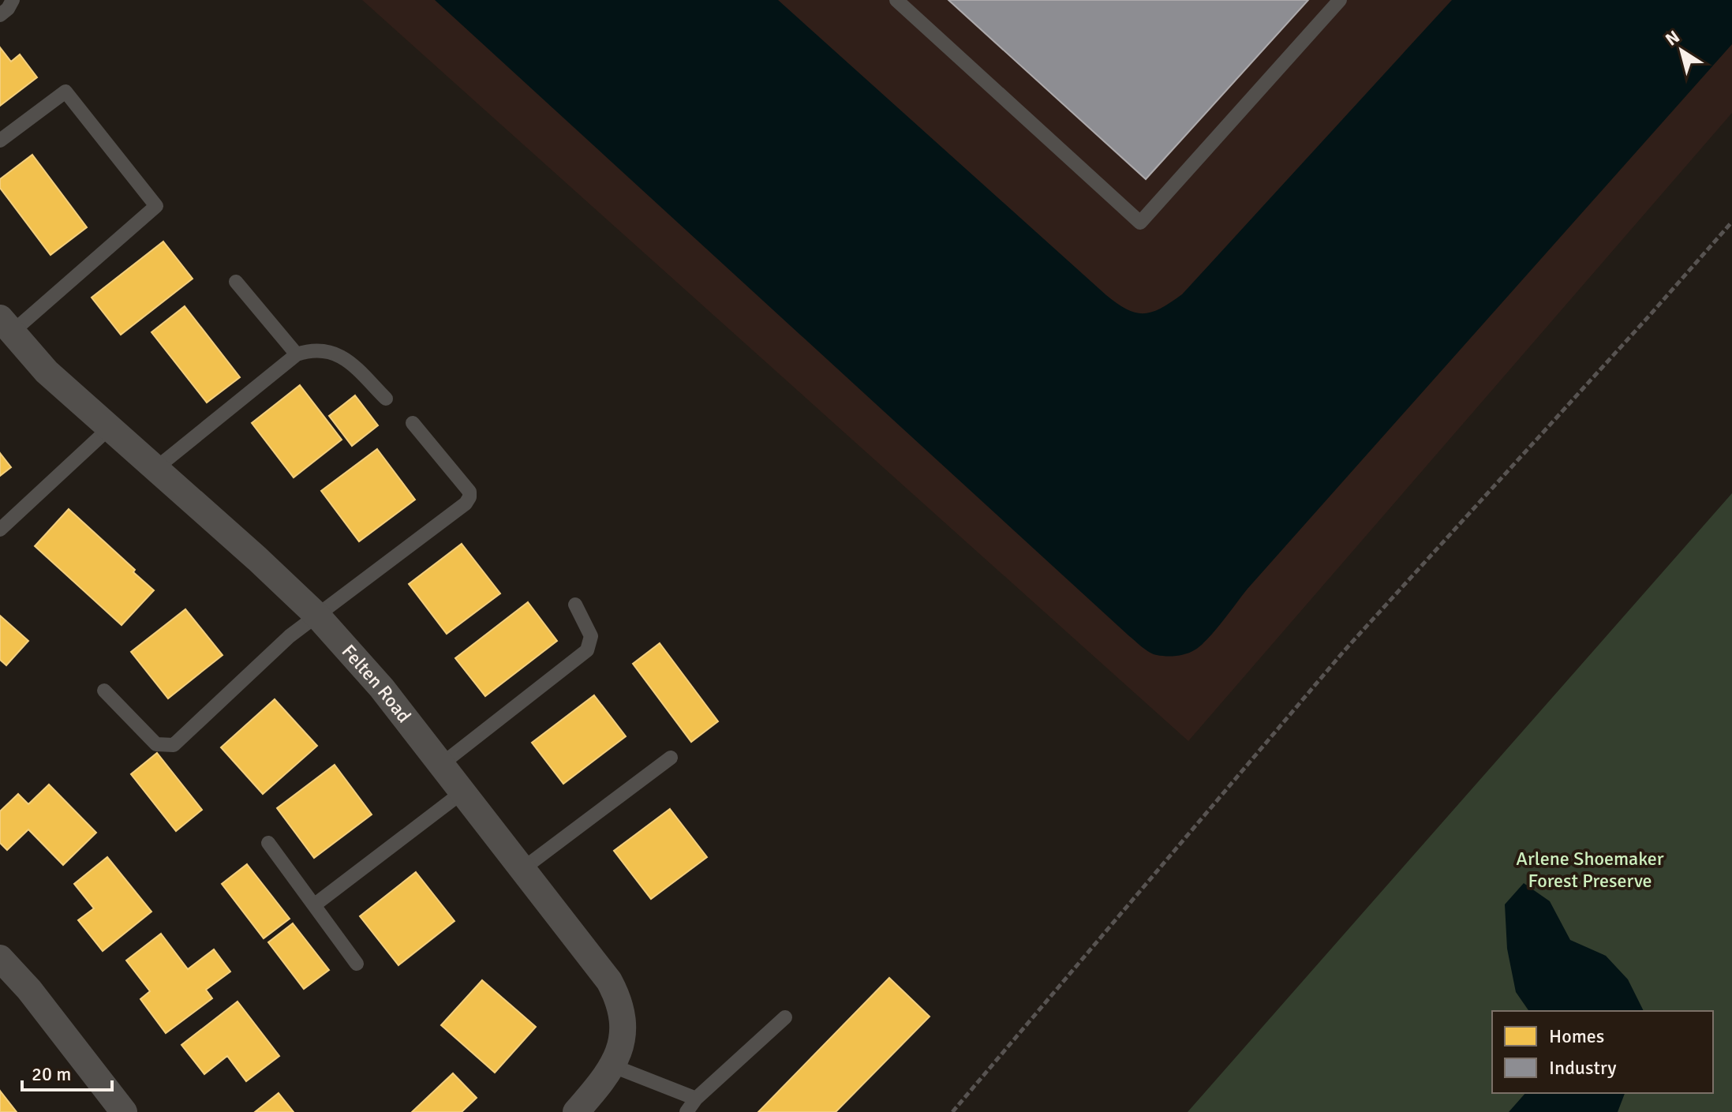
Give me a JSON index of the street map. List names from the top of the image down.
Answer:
{
  "streets": {
    "street": ["Felten Road"]
  },
  "parks": ["Arlene Shoemaker Forest Preserve"],
  "legend": ["Homes", "Industry"],
  "scale_bar": "20 m",
  "north": "top left"
}
